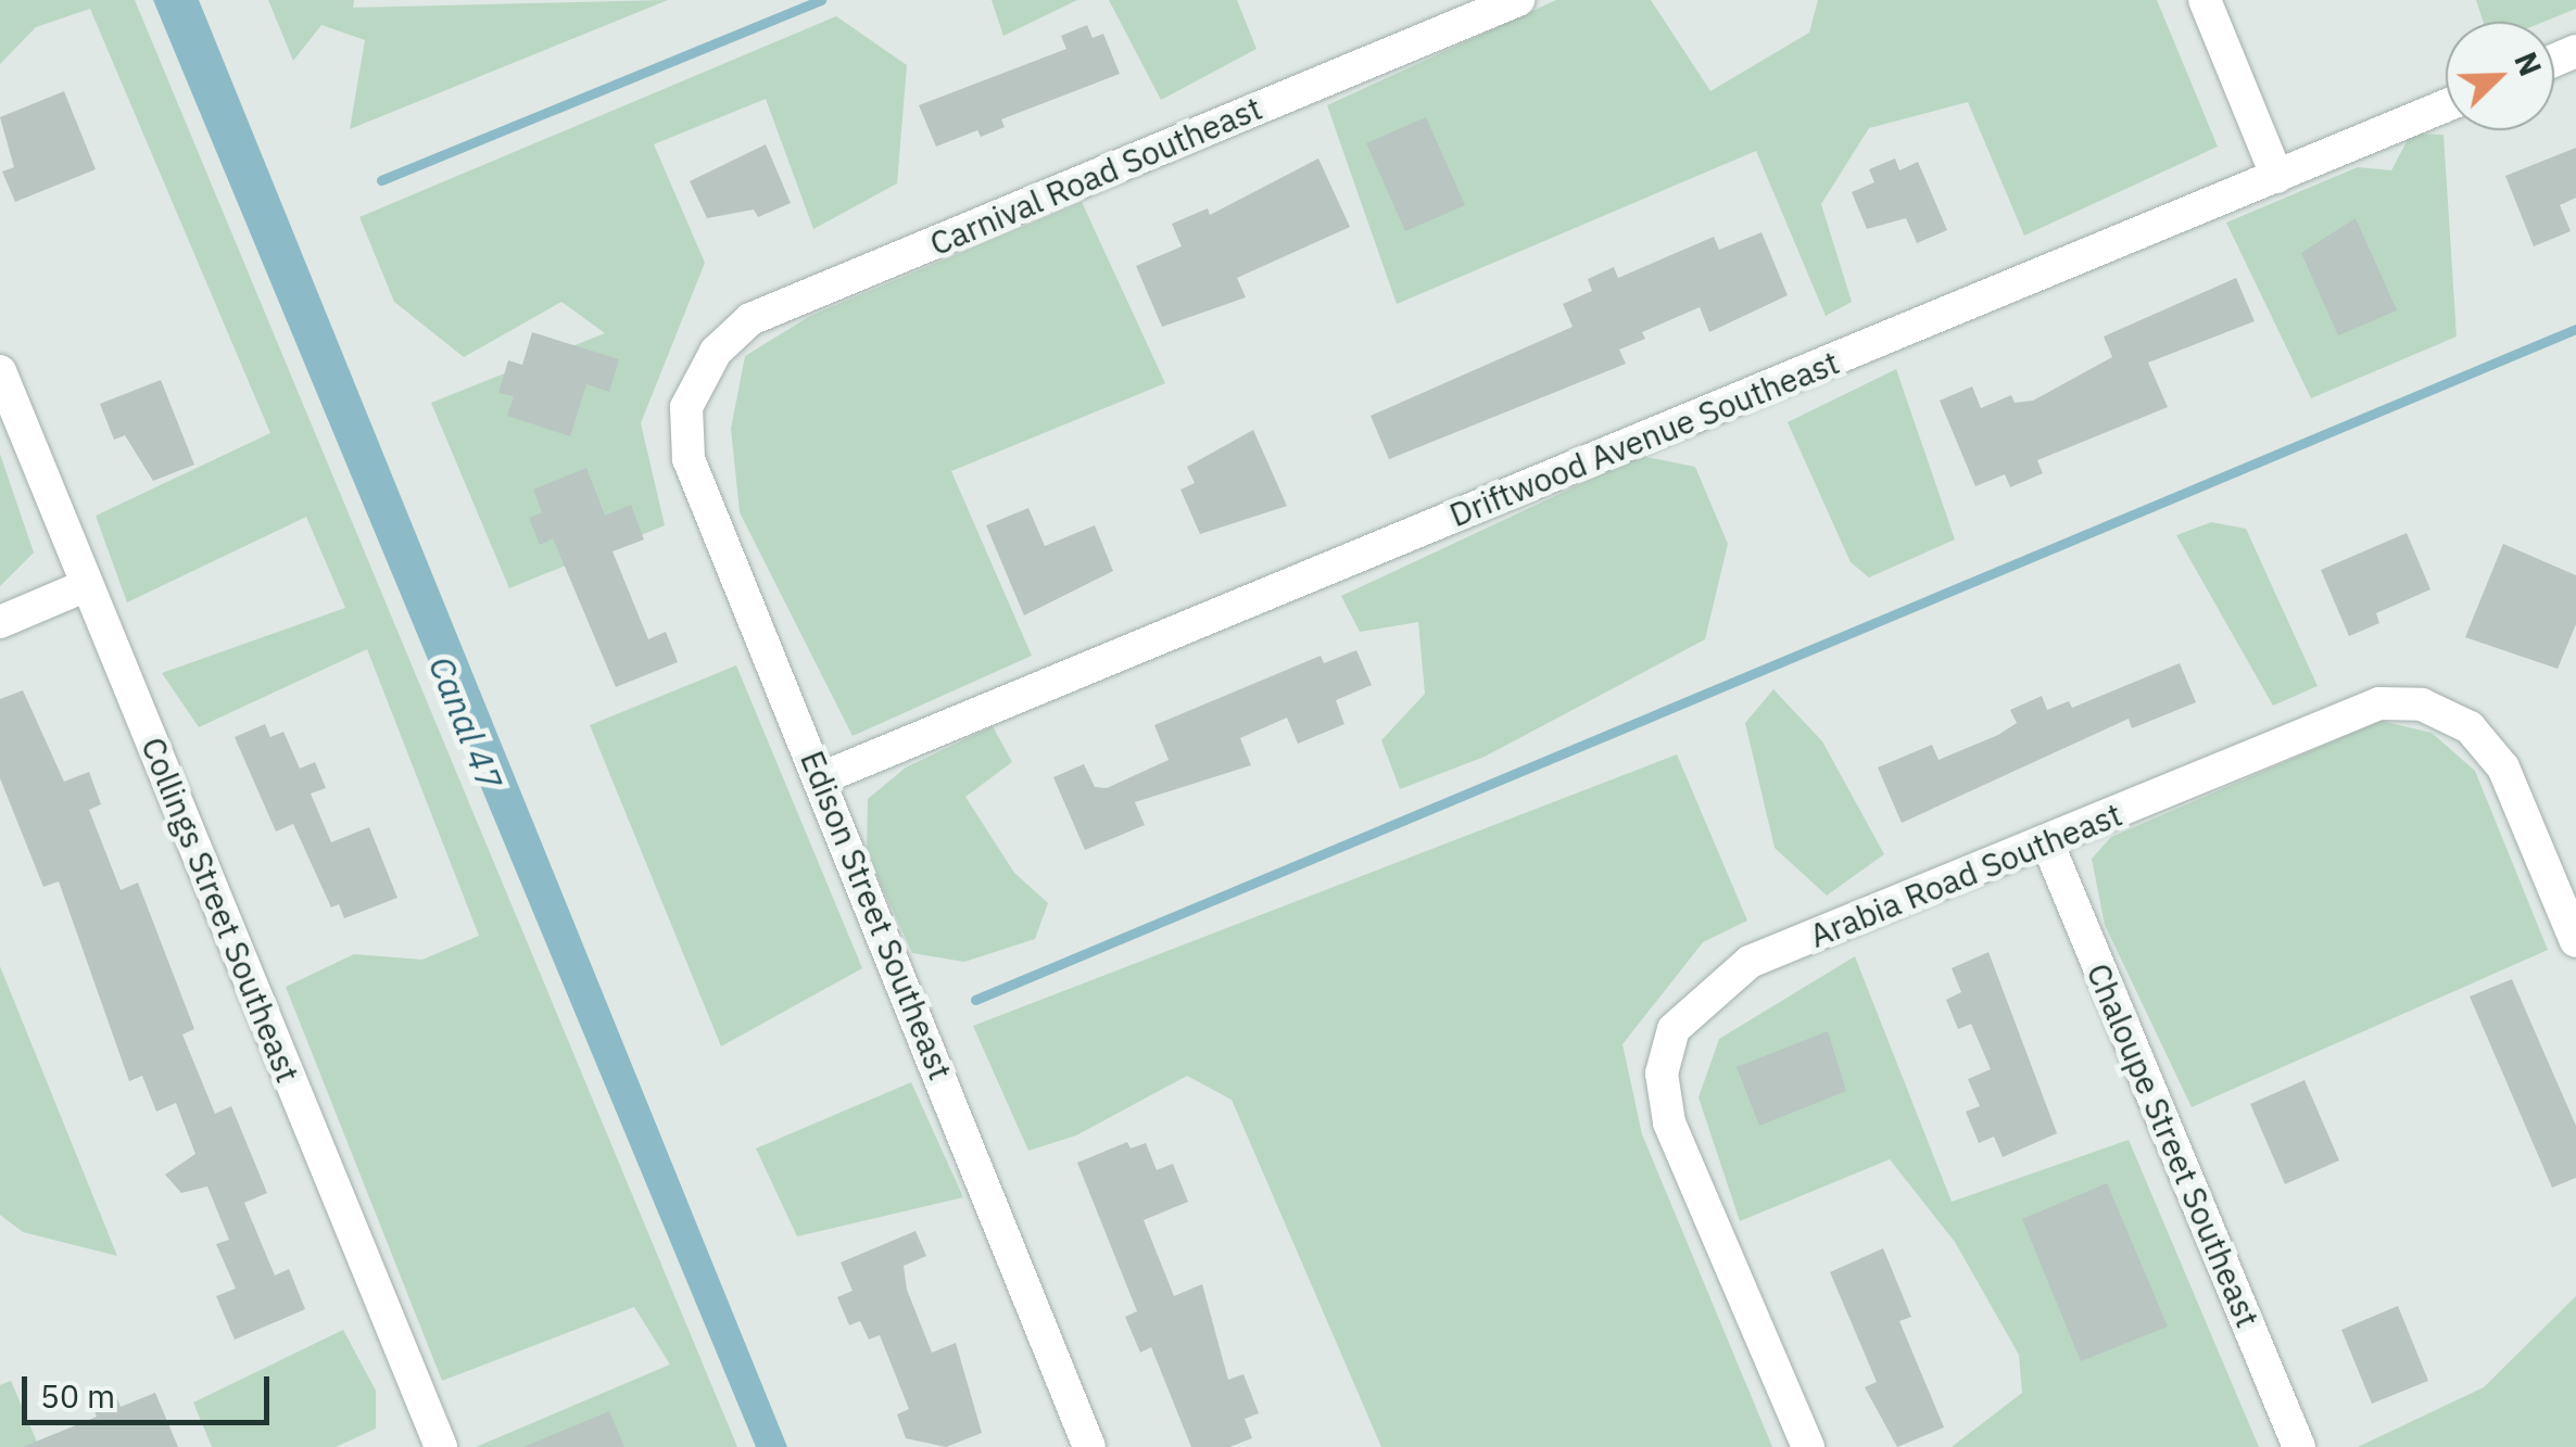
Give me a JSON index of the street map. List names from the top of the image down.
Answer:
{
  "streets": {
    "street": [
      "Carnival Road Southeast",
      "Driftwood Avenue Southeast",
      "Arabia Road Southeast",
      "Collings Street Southeast",
      "Edison Street Southeast",
      "Chaloupe Street Southeast"
    ]
  },
  "crossings": [
    ["Carnival Road Southeast", "Edison Street Southeast"],
    ["Driftwood Avenue Southeast", "Edison Street Southeast"],
    ["Arabia Road Southeast", "Chaloupe Street Southeast"]
  ],
  "water": ["Canal 47"],
  "scale_bar": "50 m",
  "north": "top right"
}
